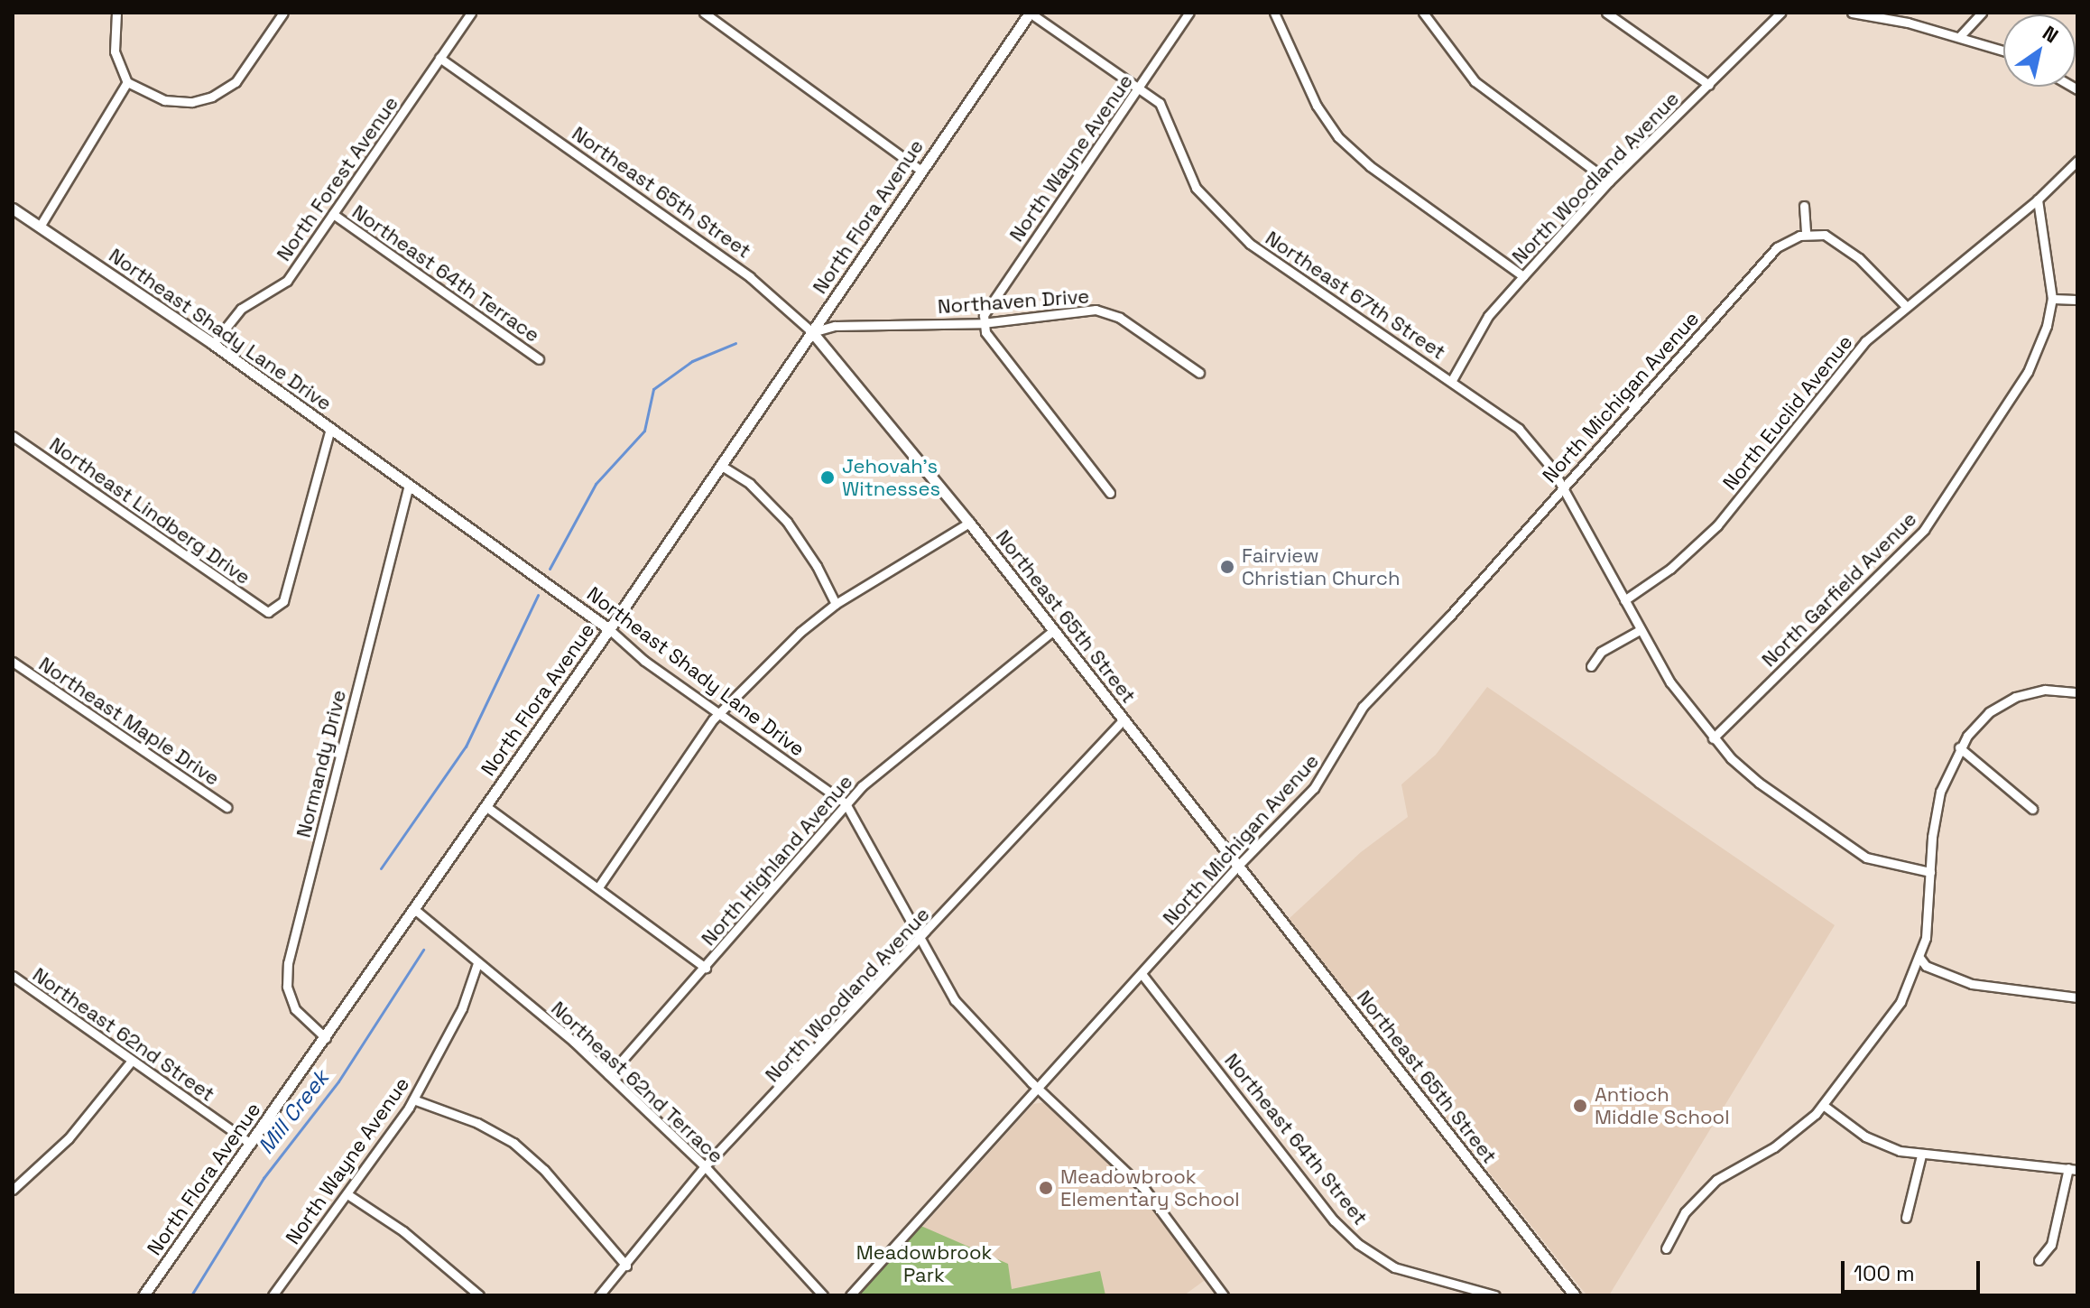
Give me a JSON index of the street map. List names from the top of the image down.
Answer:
{
  "streets": {
    "street": [
      "North Wayne Avenue",
      "North Woodland Avenue",
      "North Forest Avenue",
      "Northeast 65th Street",
      "North Flora Avenue",
      "Northeast 64th Terrace",
      "Northeast 67th Street",
      "Northaven Drive",
      "Northeast Shady Lane Drive",
      "North Michigan Avenue",
      "North Euclid Avenue",
      "Northeast Lindberg Drive",
      "North Garfield Avenue",
      "Northeast Maple Drive",
      "Normandy Drive",
      "North Highland Avenue",
      "Northeast 62nd Street",
      "Northeast 62nd Terrace",
      "Northeast 64th Street"
    ]
  },
  "crossings": [
    ["North Wayne Avenue", "Northeast 67th Street"],
    ["North Wayne Avenue", "Northaven Drive"],
    ["North Wayne Avenue", "Northeast 62nd Terrace"],
    ["North Woodland Avenue", "Northeast 65th Street"],
    ["North Woodland Avenue", "Northeast 67th Street"],
    ["North Woodland Avenue", "Northeast Shady Lane Drive"],
    ["North Woodland Avenue", "Northeast 62nd Terrace"],
    ["North Forest Avenue", "Northeast 65th Street"],
    ["North Forest Avenue", "Northeast 64th Terrace"],
    ["North Forest Avenue", "Northeast Shady Lane Drive"],
    ["Northeast 65th Street", "North Flora Avenue"],
    ["Northeast 65th Street", "Northaven Drive"],
    ["Northeast 65th Street", "North Michigan Avenue"],
    ["Northeast 65th Street", "North Highland Avenue"],
    ["North Flora Avenue", "Northeast 67th Street"],
    ["North Flora Avenue", "Northaven Drive"],
    ["North Flora Avenue", "Northeast Shady Lane Drive"],
    ["North Flora Avenue", "Normandy Drive"],
    ["North Flora Avenue", "Northeast 62nd Street"],
    ["North Flora Avenue", "Northeast 62nd Terrace"],
    ["Northeast 67th Street", "North Michigan Avenue"],
    ["Northeast 67th Street", "North Euclid Avenue"],
    ["Northeast 67th Street", "North Garfield Avenue"],
    ["Northeast Shady Lane Drive", "North Michigan Avenue"],
    ["Northeast Shady Lane Drive", "Northeast Lindberg Drive"],
    ["Northeast Shady Lane Drive", "Normandy Drive"],
    ["Northeast Shady Lane Drive", "North Highland Avenue"],
    ["North Michigan Avenue", "Northeast 64th Street"],
    ["North Euclid Avenue", "North Garfield Avenue"],
    ["North Highland Avenue", "Northeast 62nd Terrace"]
  ],
  "water": ["Mill Creek"],
  "parks": ["Meadowbrook Park"],
  "places": [
    "Jehovah's Witnesses",
    "Fairview Christian Church",
    "Antioch Middle School",
    "Meadowbrook Elementary School"
  ],
  "scale_bar": "100 m",
  "north": "top right"
}
